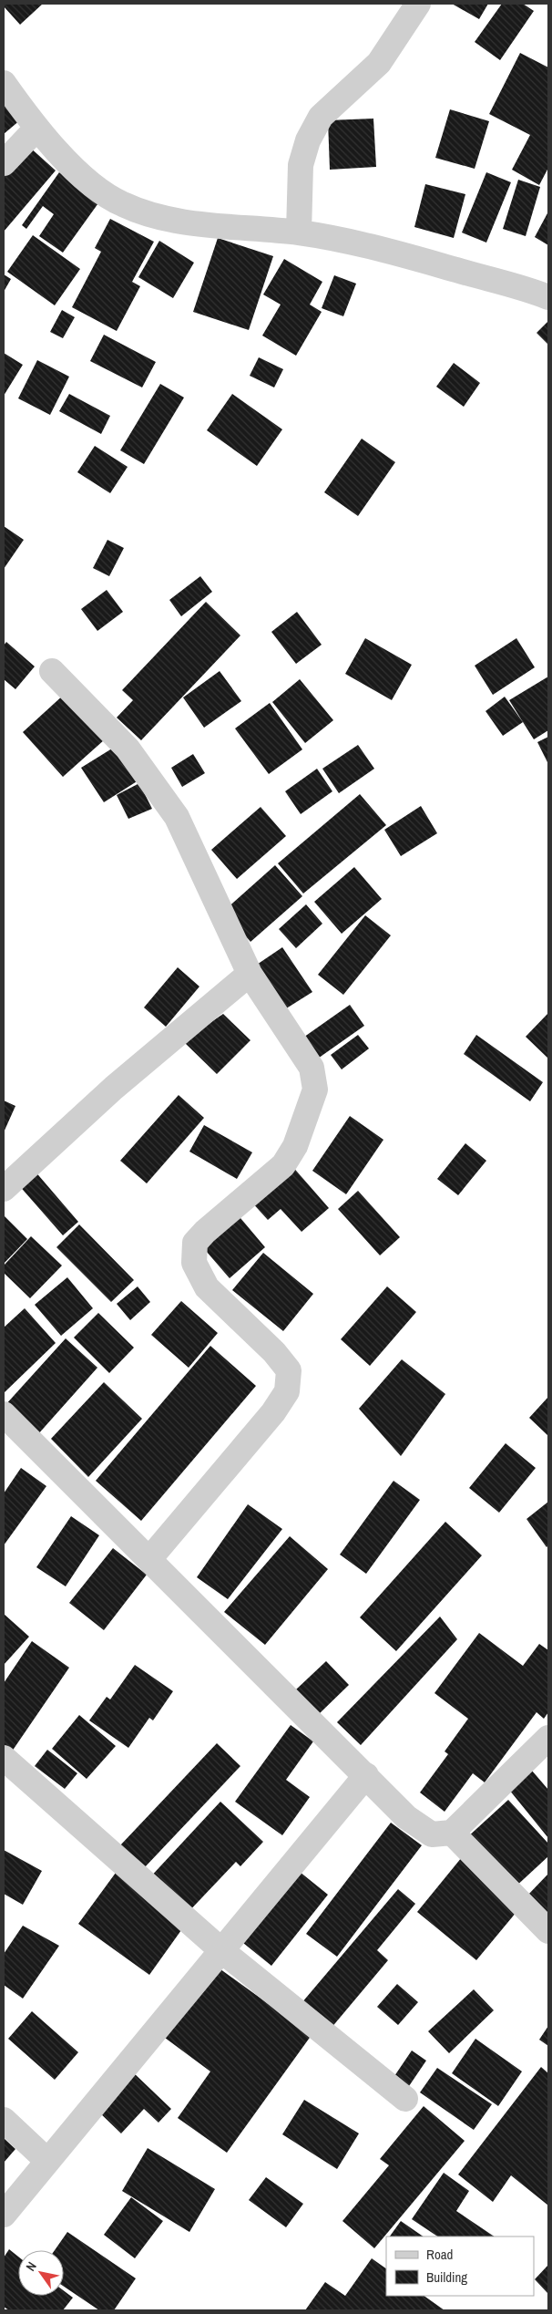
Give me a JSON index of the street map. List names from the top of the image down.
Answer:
{
  "legend": ["Road", "Building"],
  "north": "top left"
}
